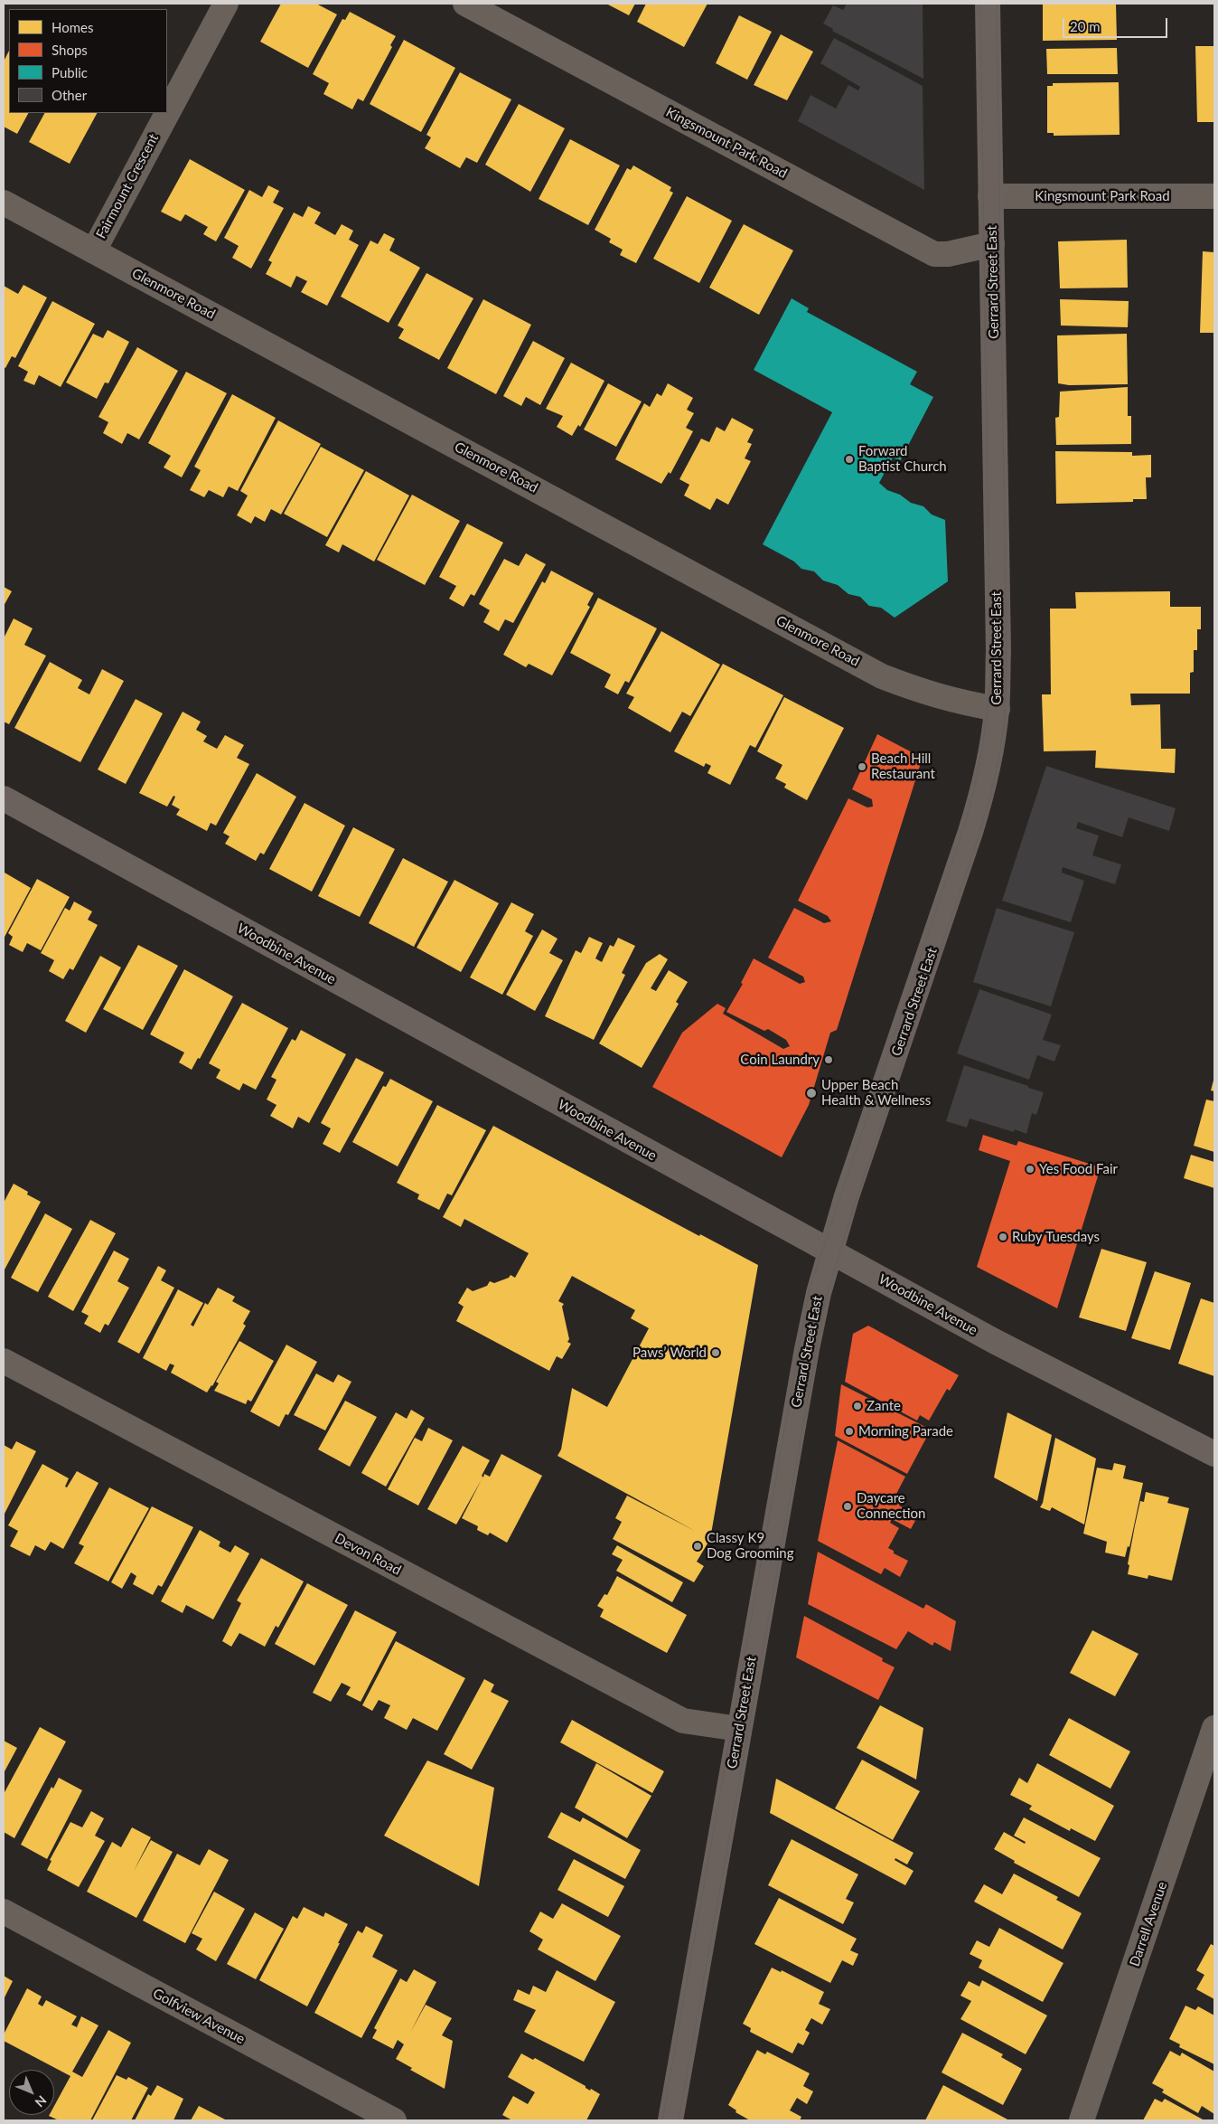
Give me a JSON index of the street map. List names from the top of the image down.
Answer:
{
  "streets": {
    "main road": ["Gerrard Street East", "Woodbine Avenue"],
    "street": [
      "Kingsmount Park Road",
      "Fairmount Crescent",
      "Glenmore Road",
      "Devon Road",
      "Darrell Avenue",
      "Golfview Avenue"
    ]
  },
  "crossings": [
    ["Kingsmount Park Road", "Gerrard Street East"],
    ["Fairmount Crescent", "Glenmore Road"],
    ["Gerrard Street East", "Glenmore Road"],
    ["Gerrard Street East", "Woodbine Avenue"],
    ["Gerrard Street East", "Devon Road"]
  ],
  "places": [
    "Forward Baptist Church",
    "Beach Hill Restaurant",
    "Coin Laundry",
    "Upper Beach Health & Wellness",
    "Yes Food Fair",
    "Ruby Tuesdays",
    "Paws’ World",
    "Zante",
    "Morning Parade",
    "Daycare Connection",
    "Classy K9 Dog Grooming"
  ],
  "legend": [
    "Homes",
    "Shops",
    "Public",
    "Other"
  ],
  "scale_bar": "20 m",
  "north": "bottom right"
}
